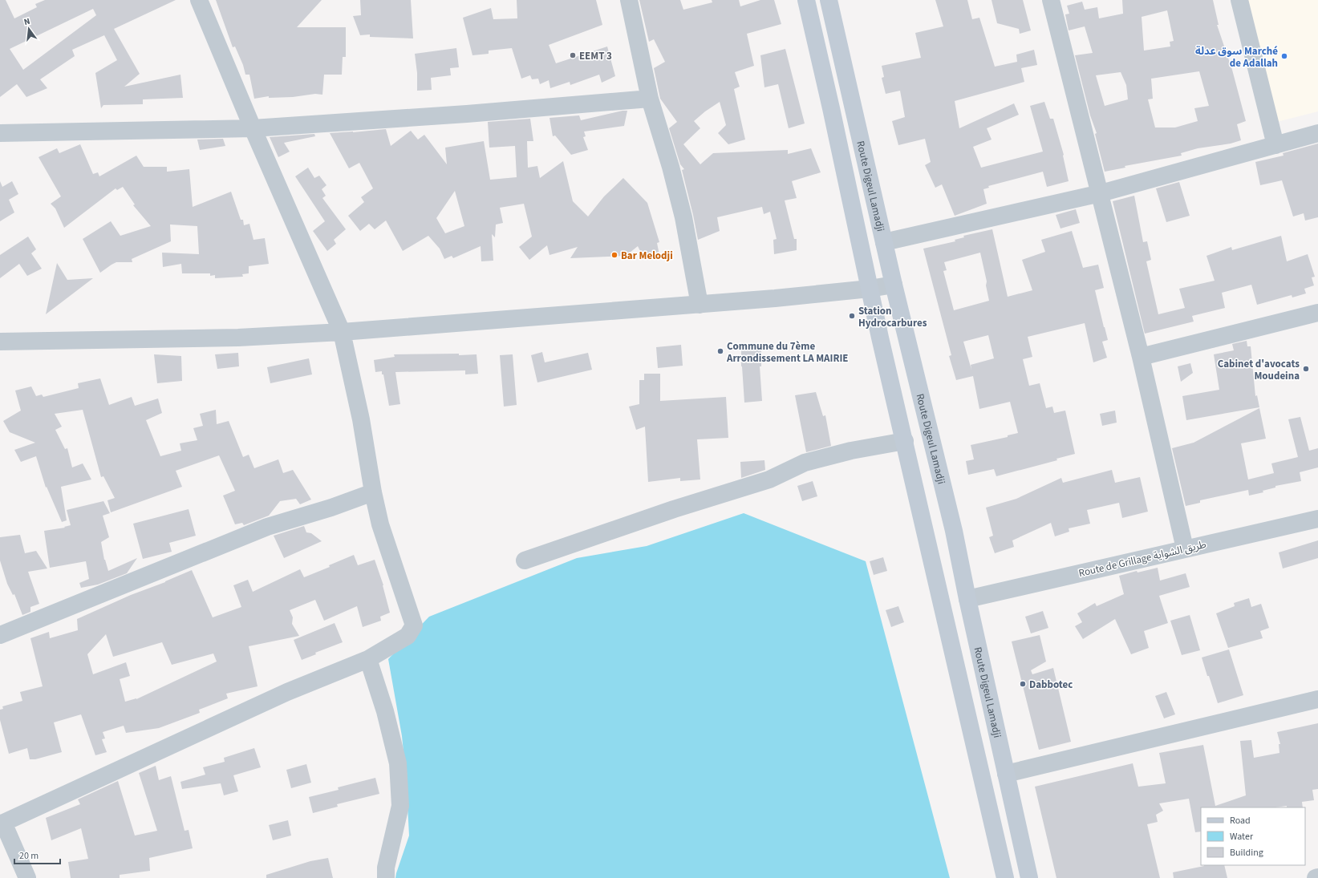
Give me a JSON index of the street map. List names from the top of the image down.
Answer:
{
  "streets": {
    "main road": ["Route Digeul Lamadji"],
    "street": ["Route de Grillage طريق الشواية"]
  },
  "crossings": [
    ["Route Digeul Lamadji", "Route de Grillage طريق الشواية"]
  ],
  "places": [
    "EEMT 3",
    "سوق عدلة Marché de Adallah",
    "Bar Melodji",
    "Station Hydrocarbures",
    "Commune du 7ème Arrondissement LA MAIRIE",
    "Cabinet d'avocats Moudeina",
    "Dabbotec"
  ],
  "legend": ["Road", "Water", "Building"],
  "scale_bar": "20 m",
  "north": "top"
}
